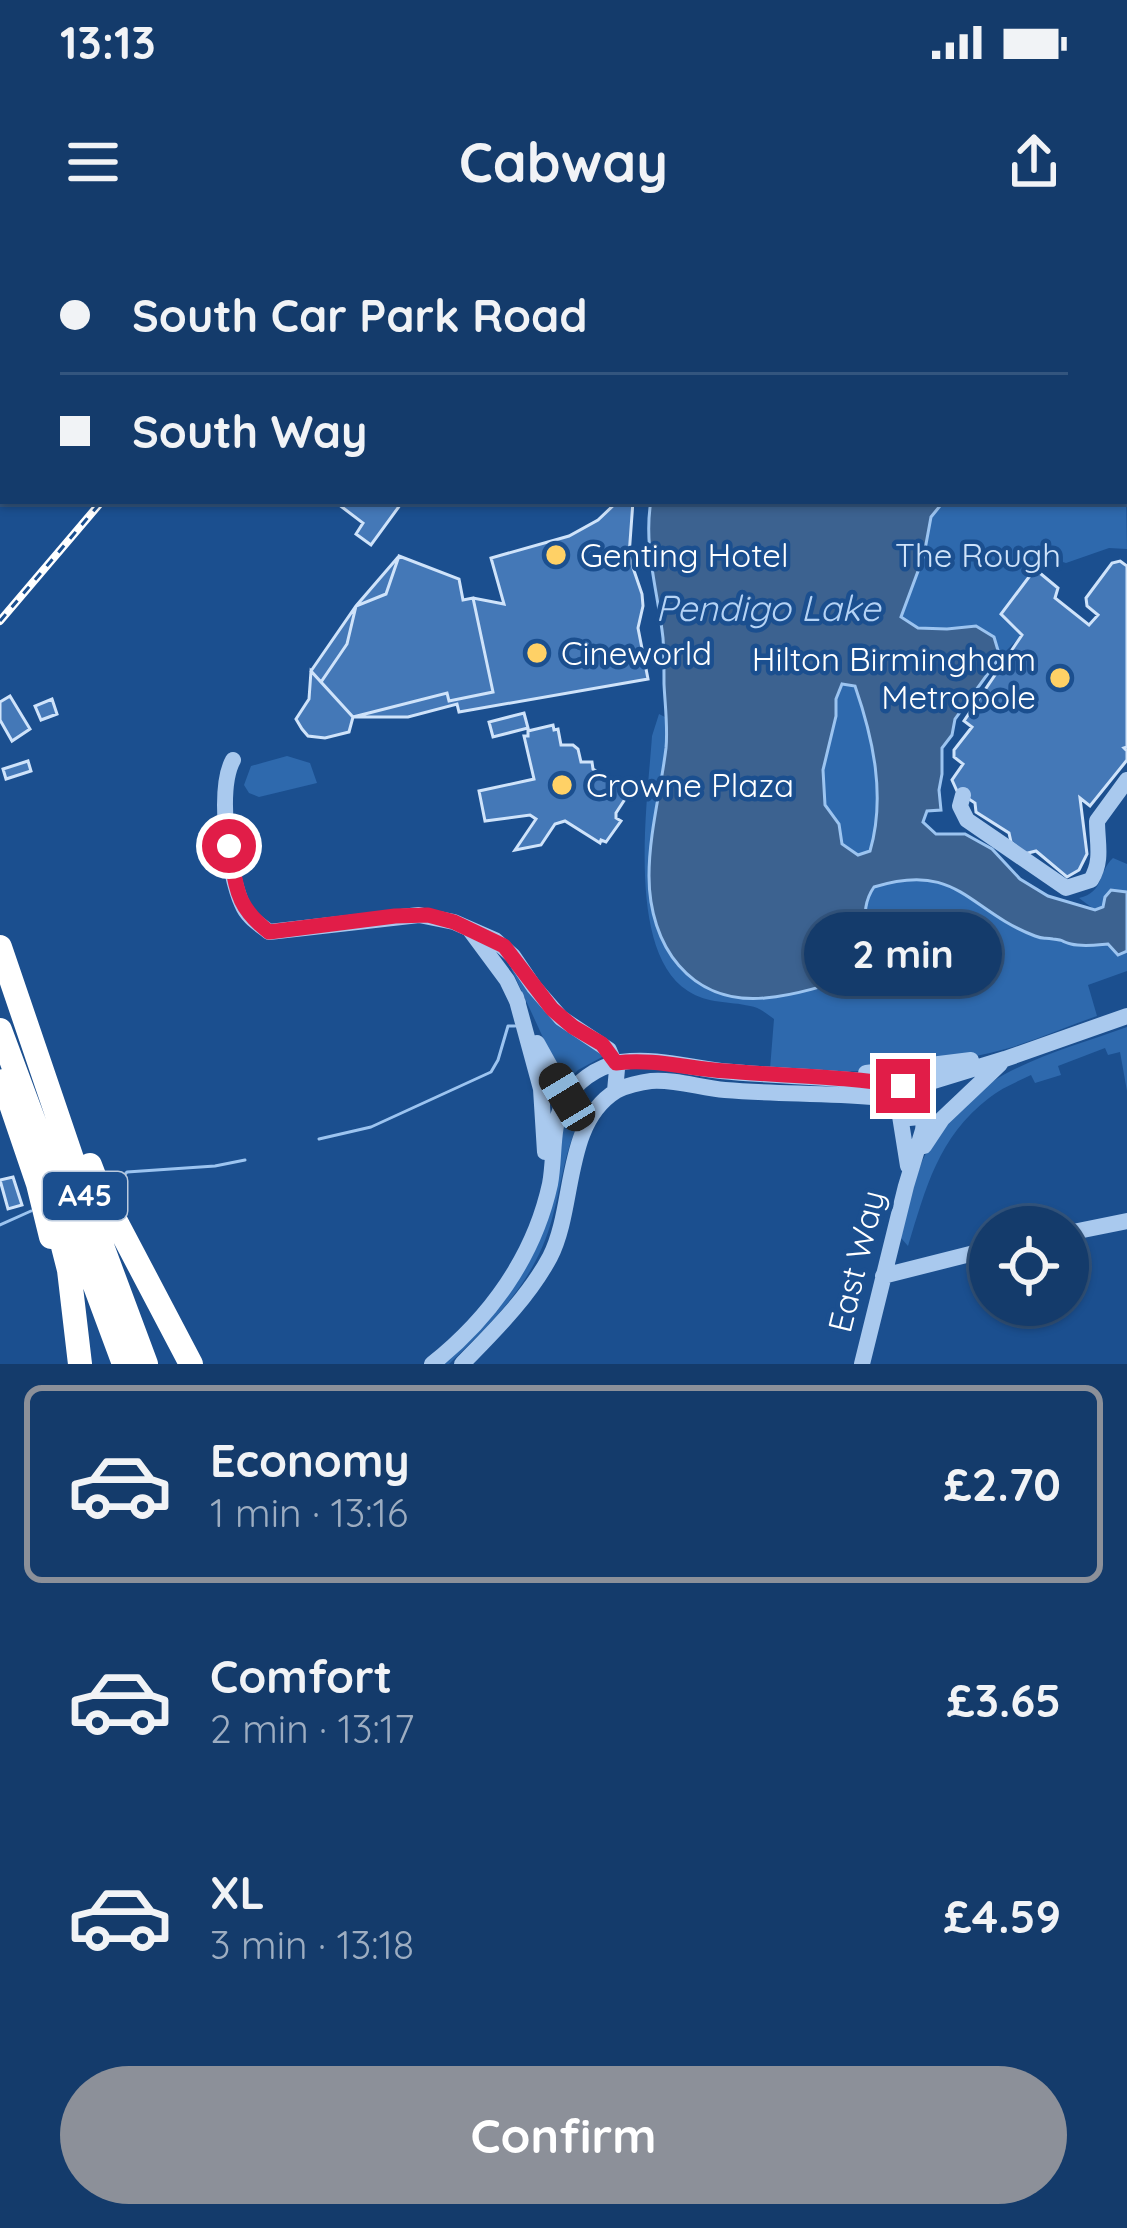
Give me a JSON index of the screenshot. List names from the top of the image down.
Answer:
{
  "streets": {
    "highway": ["A45"],
    "street": ["East Way"]
  },
  "water": ["Pendigo Lake"],
  "parks": ["The Rough"],
  "places": [
    "Genting Hotel",
    "Cineworld",
    "Hilton Birmingham Metropole",
    "Crowne Plaza"
  ],
  "page": {
    "status": "13:13",
    "header": "Cabway",
    "banner": ["South Car Park Road", "South Way"],
    "bubble": "2 min",
    "list": [
      {
        "name": "Economy",
        "note": "1 min · 13:16",
        "value": "£2.70"
      },
      {
        "name": "Comfort",
        "note": "2 min · 13:17",
        "value": "£3.65"
      },
      {
        "name": "XL",
        "note": "3 min · 13:18",
        "value": "£4.59"
      }
    ],
    "buttons": "Confirm"
  }
}
